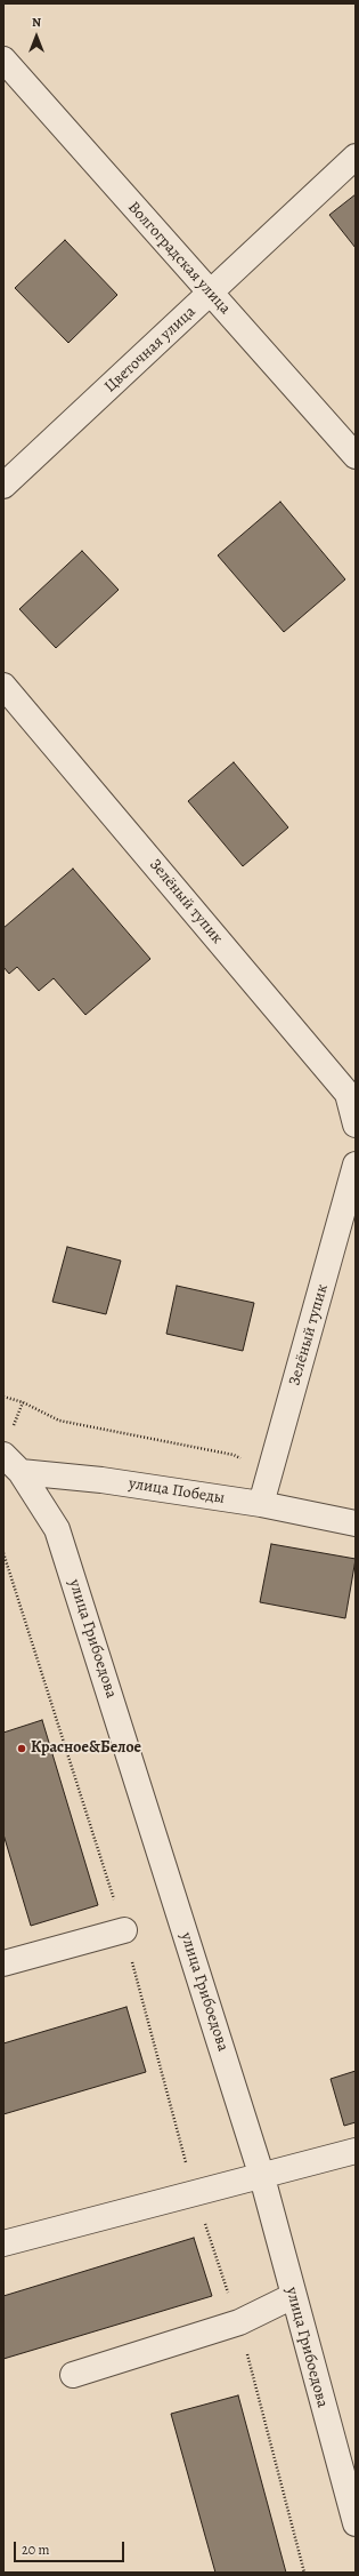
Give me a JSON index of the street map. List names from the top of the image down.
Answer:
{
  "streets": {
    "street": [
      "Волгоградская улица",
      "Цветочная улица",
      "Зелёный тупик",
      "улица Победы",
      "улица Грибоедова"
    ]
  },
  "crossings": [
    ["Волгоградская улица", "Цветочная улица"],
    ["Зелёный тупик", "улица Победы"],
    ["улица Победы", "улица Грибоедова"]
  ],
  "places": ["Красное&Белое"],
  "scale_bar": "20 m",
  "north": "top"
}
